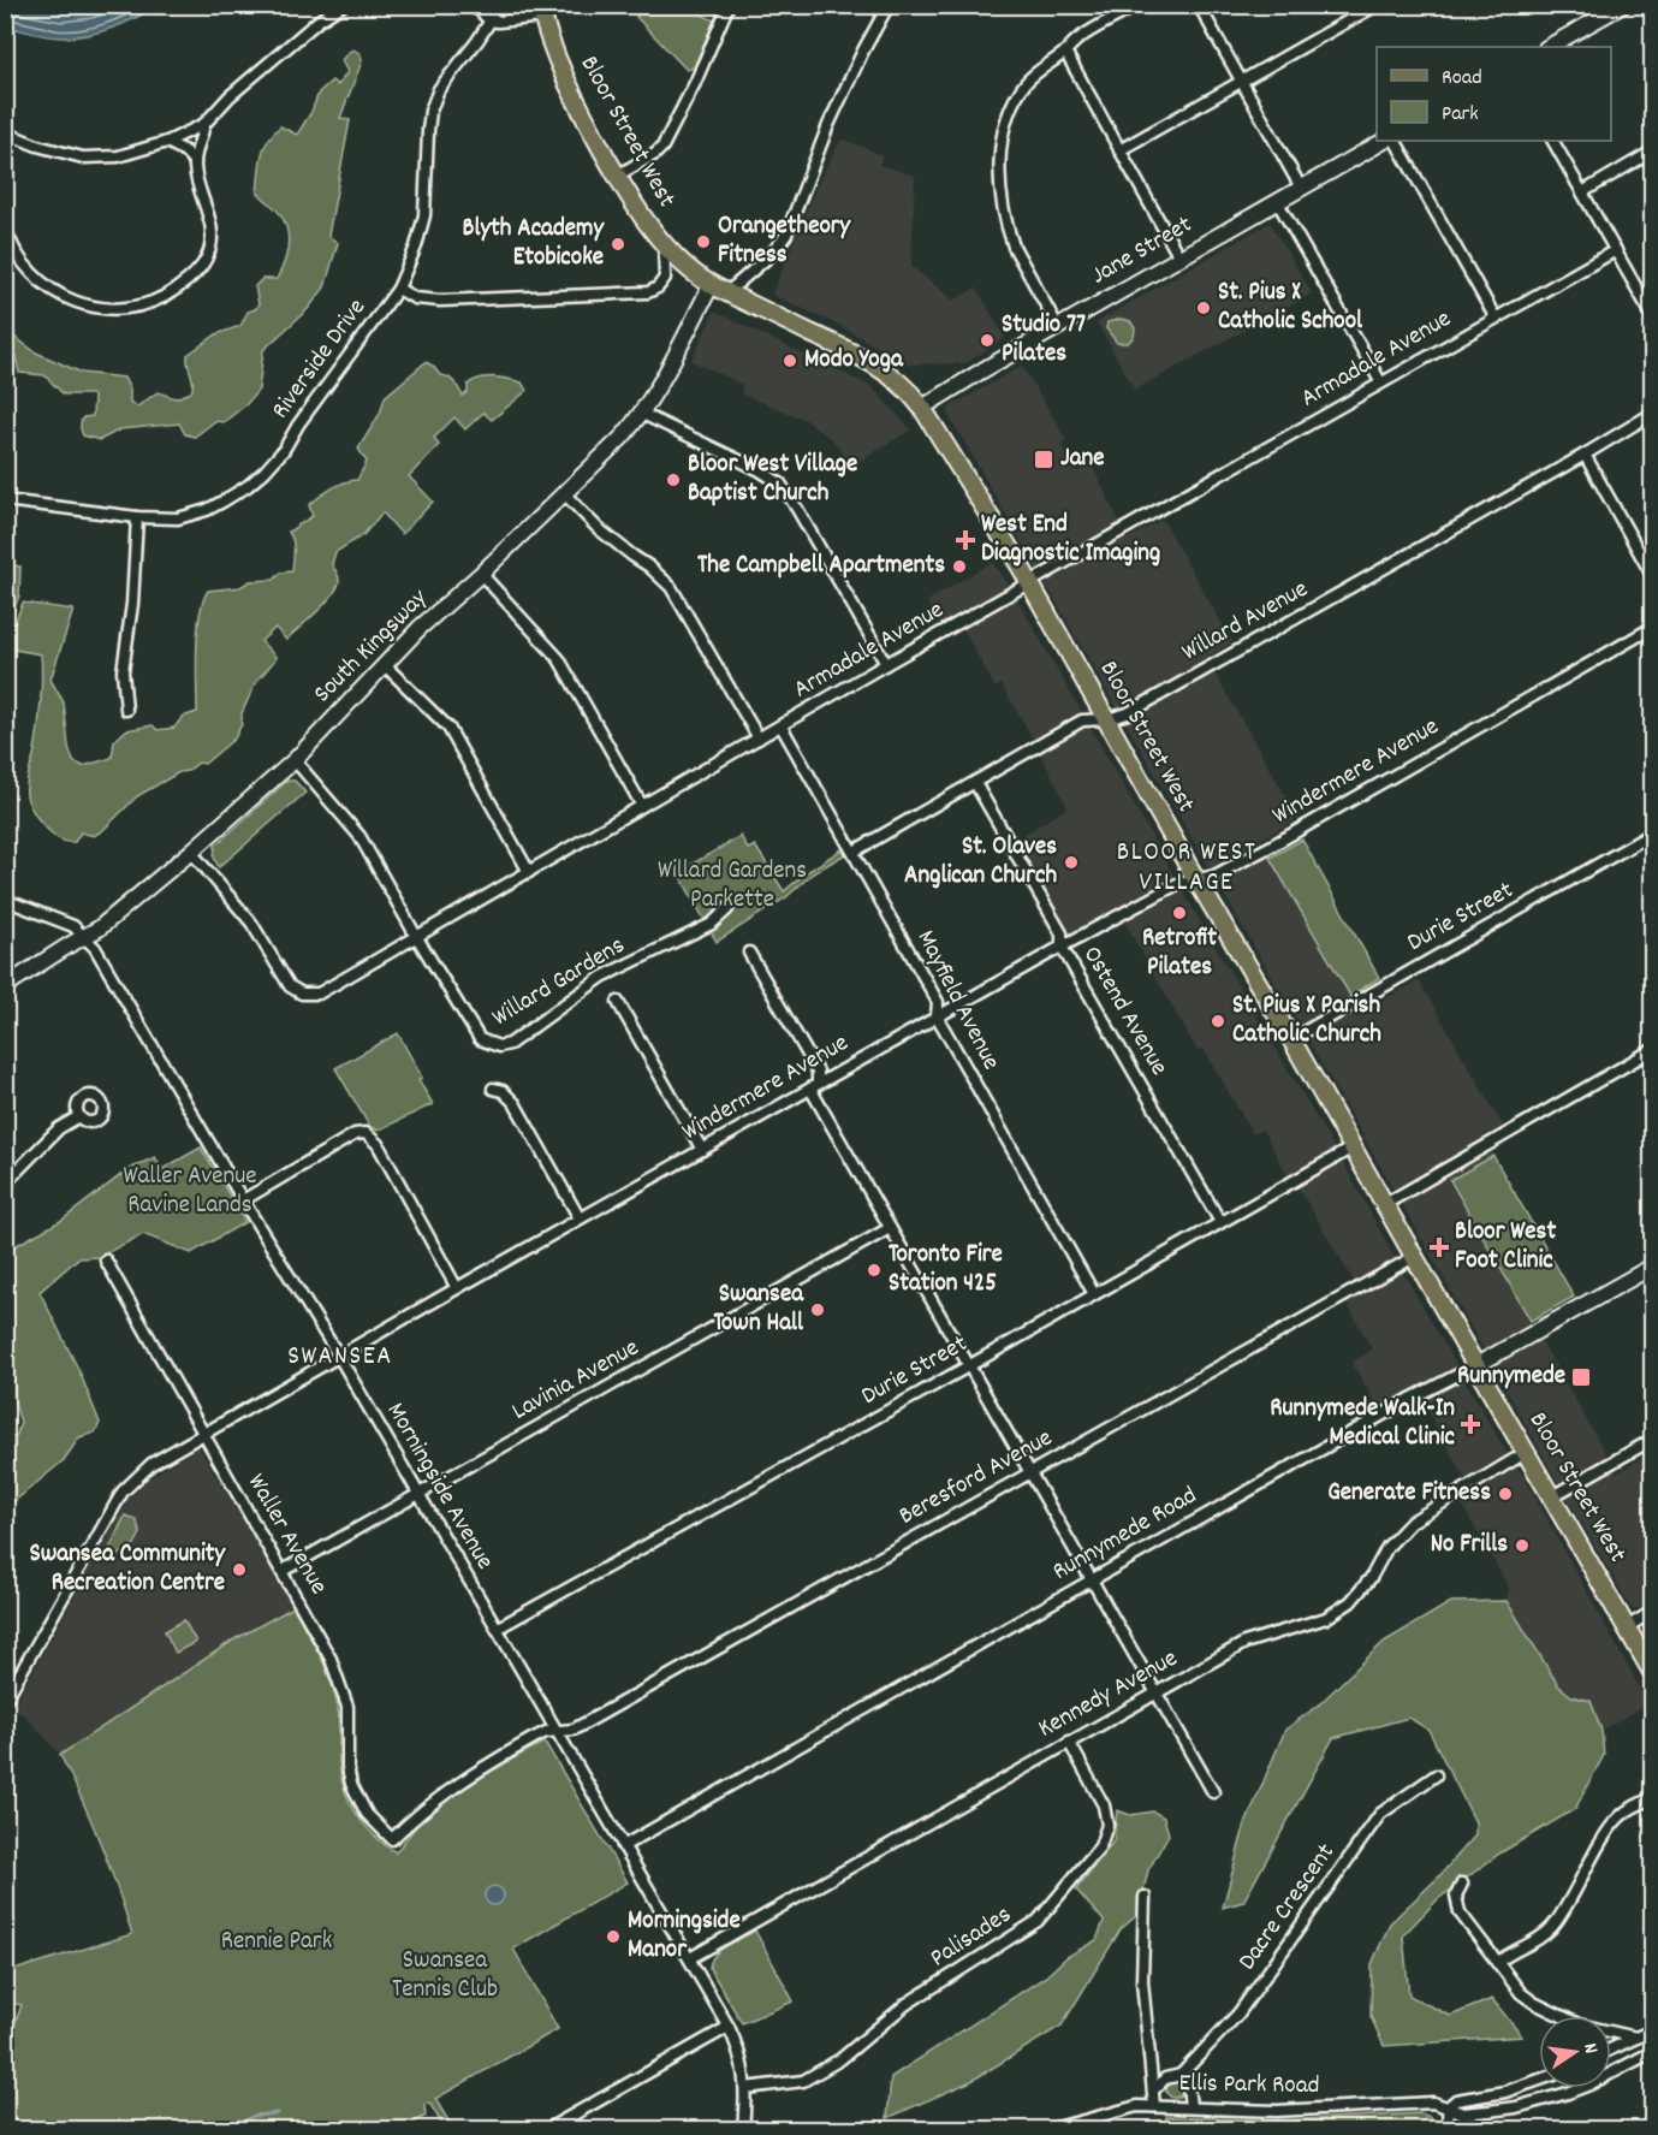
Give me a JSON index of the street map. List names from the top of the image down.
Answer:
{
  "streets": {
    "main road": ["Bloor Street West"],
    "street": [
      "Jane Street",
      "Riverside Drive",
      "Armadale Avenue",
      "Willard Avenue",
      "South Kingsway",
      "Windermere Avenue",
      "Durie Street",
      "Willard Gardens",
      "Mayfield Avenue",
      "Ostend Avenue",
      "Lavinia Avenue",
      "Beresford Avenue",
      "Morningside Avenue",
      "Waller Avenue",
      "Runnymede Road",
      "Kennedy Avenue",
      "Dacre Crescent",
      "Palisades",
      "Ellis Park Road"
    ]
  },
  "crossings": [
    ["Bloor Street West", "Jane Street"],
    ["Bloor Street West", "Armadale Avenue"],
    ["Bloor Street West", "Willard Avenue"],
    ["Bloor Street West", "South Kingsway"],
    ["Bloor Street West", "Windermere Avenue"],
    ["Bloor Street West", "Durie Street"],
    ["Bloor Street West", "Beresford Avenue"],
    ["Bloor Street West", "Runnymede Road"],
    ["Bloor Street West", "Kennedy Avenue"],
    ["Armadale Avenue", "South Kingsway"],
    ["Armadale Avenue", "Willard Gardens"],
    ["Armadale Avenue", "Mayfield Avenue"],
    ["Willard Avenue", "Mayfield Avenue"],
    ["Willard Avenue", "Ostend Avenue"],
    ["South Kingsway", "Morningside Avenue"],
    ["Windermere Avenue", "Mayfield Avenue"],
    ["Windermere Avenue", "Ostend Avenue"],
    ["Windermere Avenue", "Morningside Avenue"],
    ["Windermere Avenue", "Waller Avenue"],
    ["Durie Street", "Mayfield Avenue"],
    ["Durie Street", "Ostend Avenue"],
    ["Durie Street", "Morningside Avenue"],
    ["Lavinia Avenue", "Morningside Avenue"],
    ["Lavinia Avenue", "Waller Avenue"],
    ["Beresford Avenue", "Morningside Avenue"],
    ["Beresford Avenue", "Waller Avenue"],
    ["Morningside Avenue", "Runnymede Road"],
    ["Morningside Avenue", "Kennedy Avenue"],
    ["Kennedy Avenue", "Palisades"]
  ],
  "districts": ["BLOOR WEST VILLAGE", "SWANSEA"],
  "parks": [
    "Willard Gardens Parkette",
    "Waller Avenue Ravine Lands",
    "Rennie Park",
    "Swansea Tennis Club"
  ],
  "places": {
    "other": [
      "Orangetheory Fitness",
      "Blyth Academy Etobicoke",
      "St. Pius X Catholic School",
      "Studio 77 Pilates",
      "Modo Yoga",
      "Bloor West Village Baptist Church",
      "The Campbell Apartments",
      "St. Olaves Anglican Church",
      "Retrofit Pilates",
      "St. Pius X Parish Catholic Church",
      "Toronto Fire Station 425",
      "Swansea Town Hall",
      "Generate Fitness",
      "No Frills",
      "Swansea Community Recreation Centre",
      "Morningside Manor"
    ],
    "transit": ["Jane", "Runnymede"],
    "health": ["West End Diagnostic Imaging", "Bloor West Foot Clinic", "Runnymede Walk-In Medical Clinic"]
  },
  "legend": ["Road", "Park"],
  "north": "right"
}
